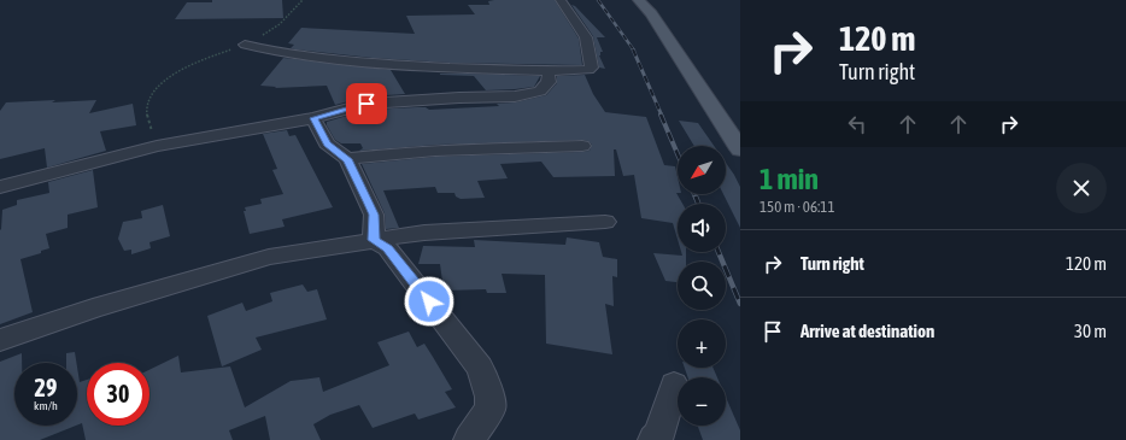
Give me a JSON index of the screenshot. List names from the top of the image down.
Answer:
{
  "north": "bottom left",
  "page": {
    "turn": ["120 m", "Turn right"],
    "map_buttons": ["+", "−"],
    "heading": ["1 min", "150 m · 06:11"],
    "list": [
      {
        "name": "Turn right",
        "value": "120 m"
      },
      {
        "name": "Arrive at destination",
        "value": "30 m"
      }
    ],
    "speed": "29 km/h",
    "limit": "30"
  }
}
